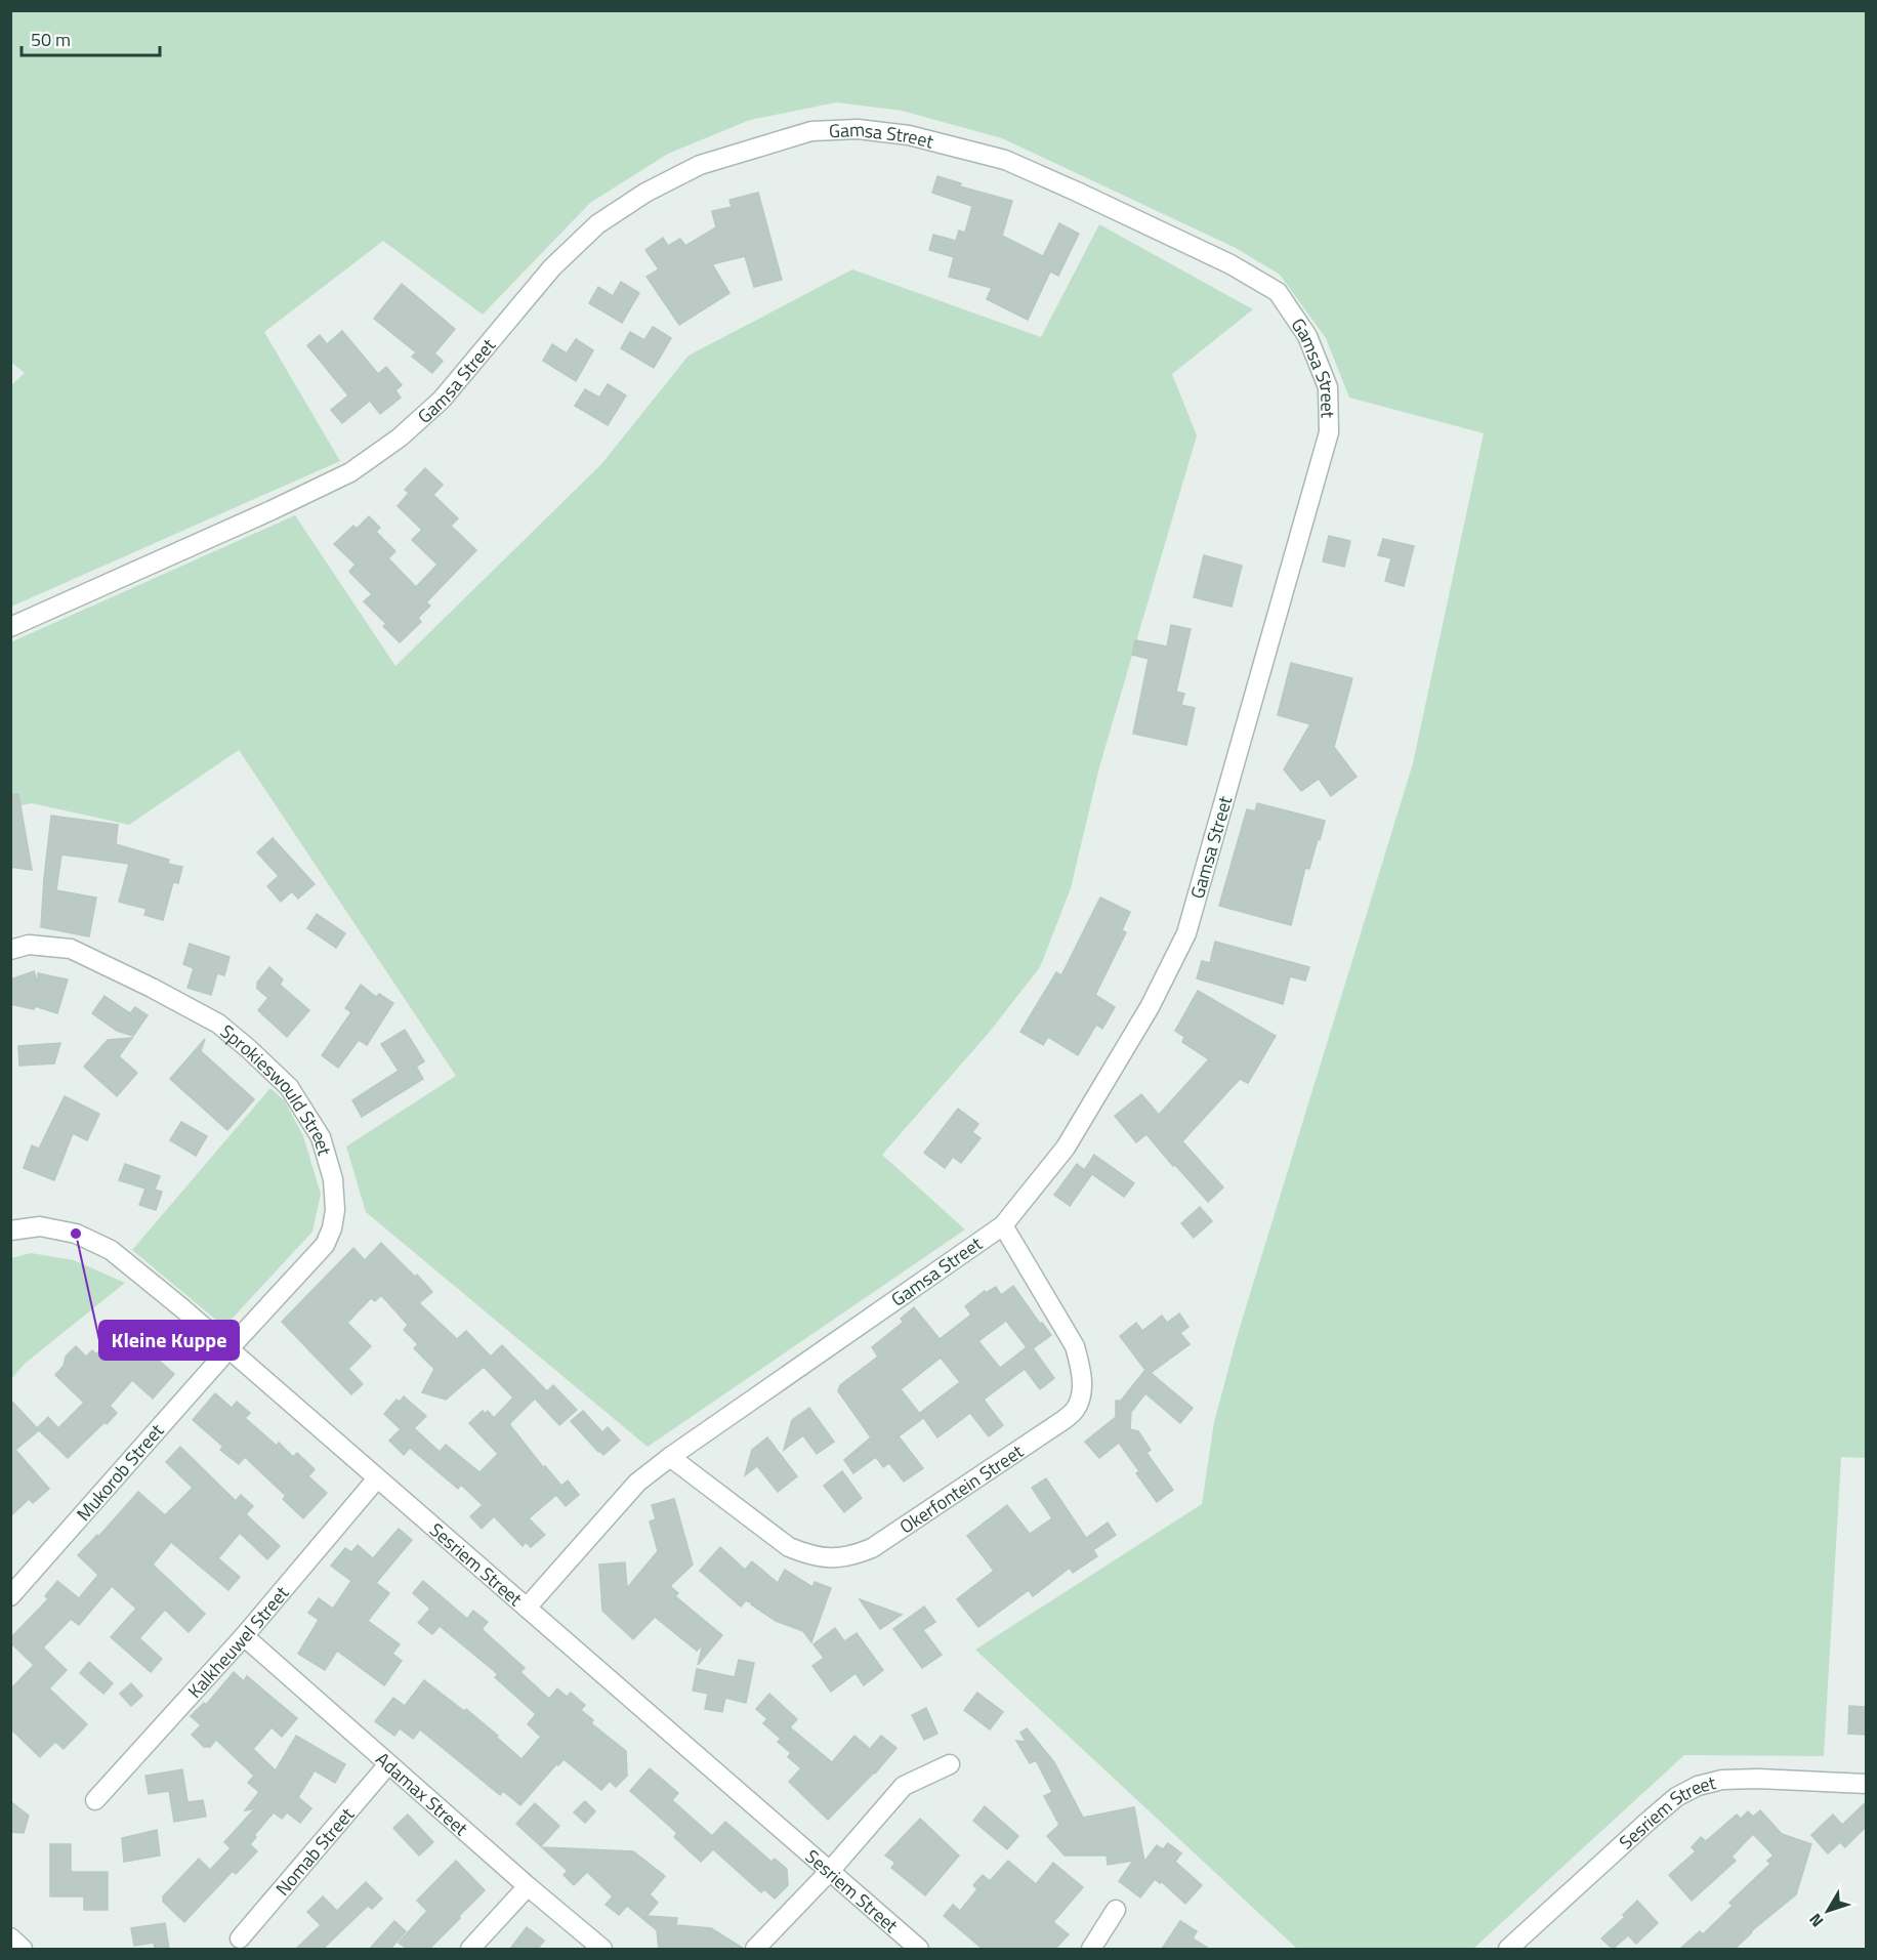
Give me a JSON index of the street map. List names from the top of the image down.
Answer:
{
  "streets": {
    "street": [
      "Gamsa Street",
      "Sprokieswould Street",
      "Mukorob Street",
      "Okerfontein Street",
      "Sesriem Street",
      "Kalkheuwel Street",
      "Adamax Street",
      "Nomab Street"
    ]
  },
  "crossings": [
    ["Gamsa Street", "Okerfontein Street"],
    ["Gamsa Street", "Sesriem Street"],
    ["Sprokieswould Street", "Mukorob Street"],
    ["Sprokieswould Street", "Sesriem Street"],
    ["Mukorob Street", "Sesriem Street"],
    ["Sesriem Street", "Kalkheuwel Street"],
    ["Kalkheuwel Street", "Adamax Street"],
    ["Adamax Street", "Nomab Street"]
  ],
  "places": ["Kleine Kuppe"],
  "scale_bar": "50 m",
  "north": "bottom left"
}
